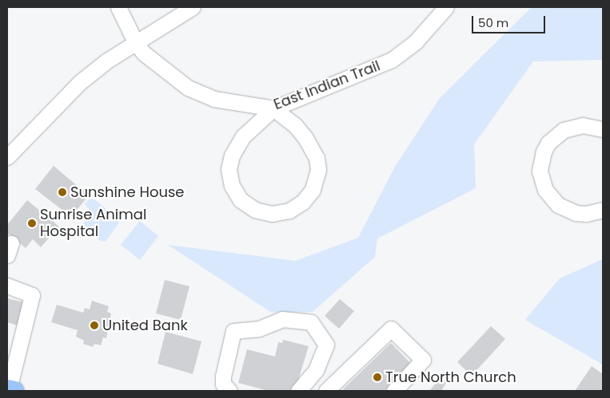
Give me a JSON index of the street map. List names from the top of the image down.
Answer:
{
  "streets": {
    "street": ["East Indian Trail"]
  },
  "places": [
    "Sunshine House",
    "Sunrise Animal Hospital",
    "United Bank",
    "True North Church"
  ],
  "scale_bar": "50 m"
}
